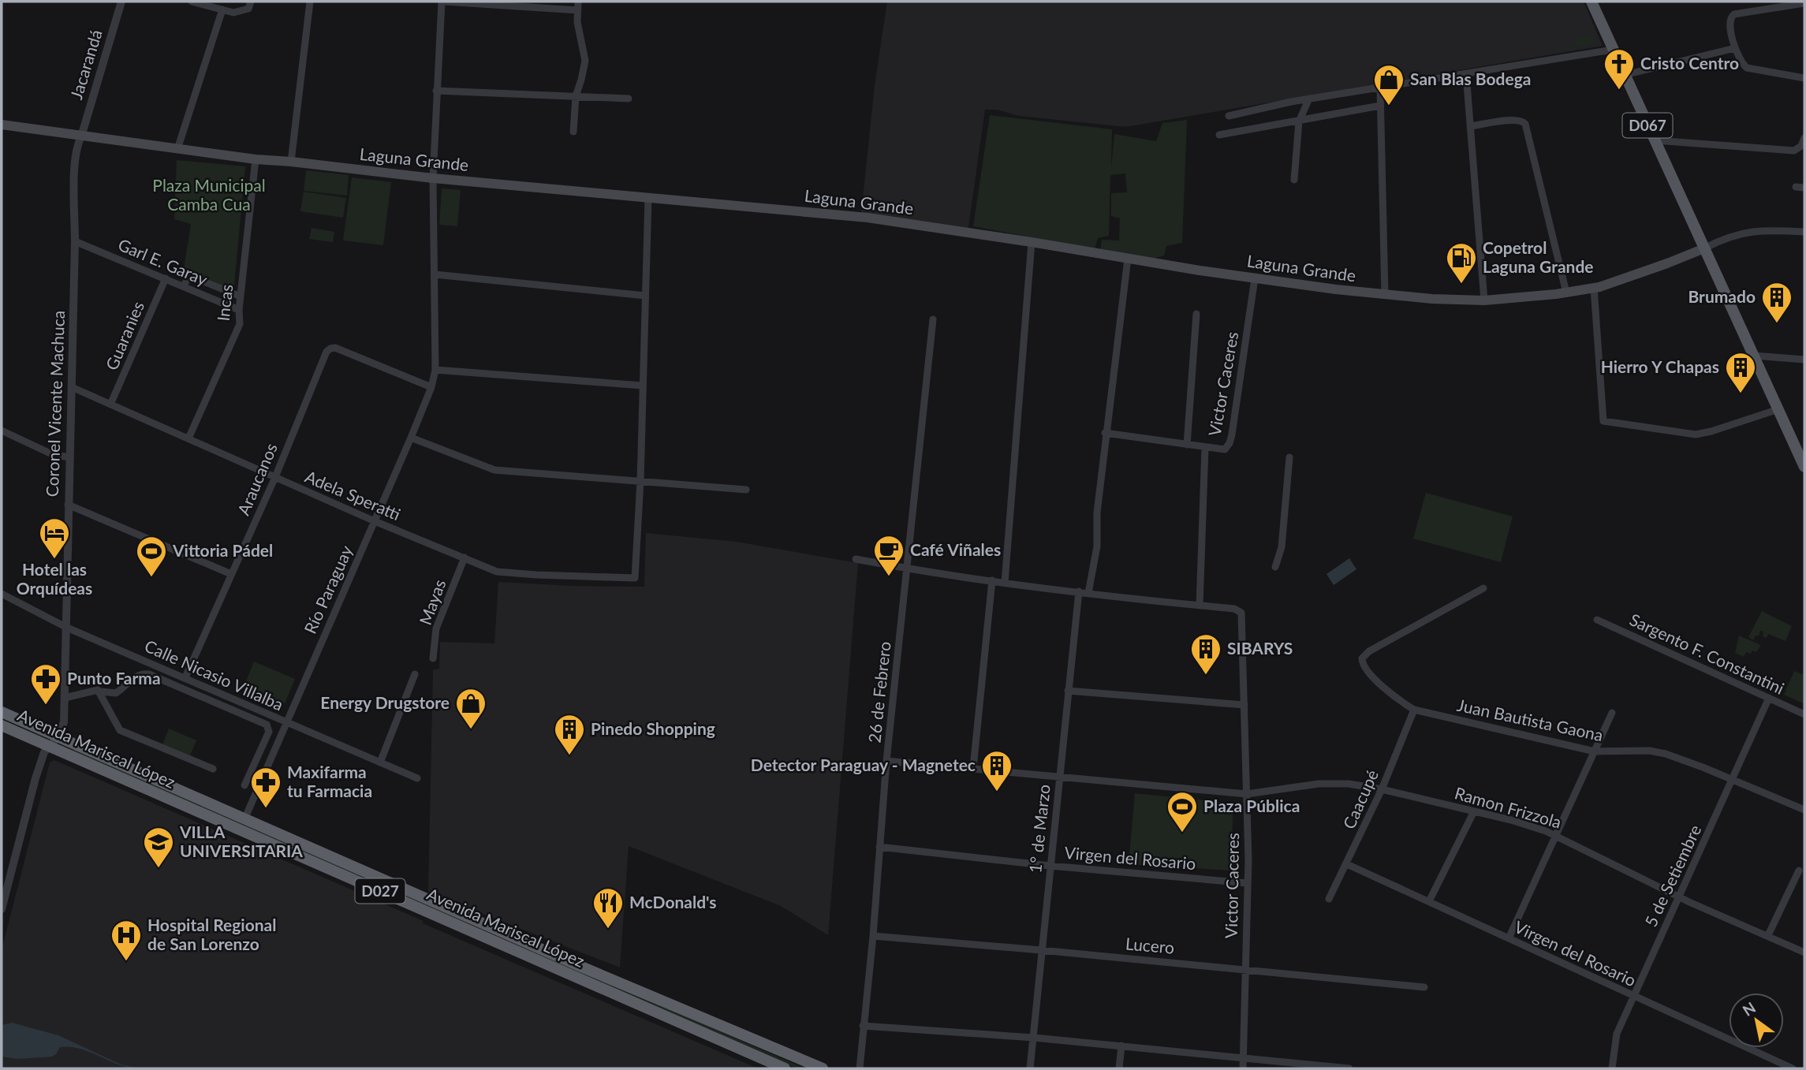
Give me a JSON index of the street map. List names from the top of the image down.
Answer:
{
  "streets": {
    "highway": ["Avenida Mariscal López", "D027"],
    "main road": ["D067", "Laguna Grande"],
    "street": [
      "Jacarandá",
      "Garl E. Garay",
      "Incas",
      "Guaranies",
      "Victor Caceres",
      "Coronel Vicente Machuca",
      "Araucanos",
      "Adela Speratti",
      "Río Paraguay",
      "Mayas",
      "Sargento F. Constantini",
      "Calle Nicasio Villalba",
      "26 de Febrero",
      "Juan Bautista Gaona",
      "Caacupé",
      "Ramon Frizzola",
      "1° de Marzo",
      "Virgen del Rosario",
      "5 de Setiembre",
      "Lucero"
    ]
  },
  "crossings": [
    ["Jacarandá", "Laguna Grande"],
    ["Jacarandá", "Coronel Vicente Machuca"],
    ["D067", "Laguna Grande"],
    ["Laguna Grande", "Incas"],
    ["Laguna Grande", "Victor Caceres"],
    ["Laguna Grande", "Coronel Vicente Machuca"],
    ["Laguna Grande", "Río Paraguay"],
    ["Garl E. Garay", "Incas"],
    ["Garl E. Garay", "Guaranies"],
    ["Garl E. Garay", "Coronel Vicente Machuca"],
    ["Incas", "Adela Speratti"],
    ["Guaranies", "Adela Speratti"],
    ["Victor Caceres", "Ramon Frizzola"],
    ["Victor Caceres", "Virgen del Rosario"],
    ["Victor Caceres", "Lucero"],
    ["Coronel Vicente Machuca", "Adela Speratti"],
    ["Coronel Vicente Machuca", "Calle Nicasio Villalba"],
    ["Coronel Vicente Machuca", "Avenida Mariscal López"],
    ["Araucanos", "Adela Speratti"],
    ["Araucanos", "Río Paraguay"],
    ["Araucanos", "Calle Nicasio Villalba"],
    ["Adela Speratti", "Río Paraguay"],
    ["Adela Speratti", "Mayas"],
    ["Río Paraguay", "Calle Nicasio Villalba"],
    ["Río Paraguay", "Avenida Mariscal López"],
    ["Río Paraguay", "D027"],
    ["Sargento F. Constantini", "5 de Setiembre"],
    ["26 de Febrero", "Ramon Frizzola"],
    ["26 de Febrero", "Virgen del Rosario"],
    ["26 de Febrero", "Lucero"],
    ["Juan Bautista Gaona", "Caacupé"],
    ["Juan Bautista Gaona", "5 de Setiembre"],
    ["Avenida Mariscal López", "D027"],
    ["Caacupé", "Ramon Frizzola"],
    ["Caacupé", "Virgen del Rosario"],
    ["Ramon Frizzola", "1° de Marzo"],
    ["Ramon Frizzola", "5 de Setiembre"],
    ["1° de Marzo", "Virgen del Rosario"],
    ["1° de Marzo", "Lucero"],
    ["Virgen del Rosario", "5 de Setiembre"]
  ],
  "parks": ["Plaza Municipal Camba Cua"],
  "places": {
    "church": ["Cristo Centro"],
    "shop": ["San Blas Bodega", "Energy Drugstore"],
    "fuel station": ["Copetrol Laguna Grande"],
    "building": [
      "Brumado",
      "Hierro Y Chapas",
      "SIBARYS",
      "Pinedo Shopping",
      "Detector Paraguay - Magnetec"
    ],
    "hotel": ["Hotel las Orquídeas"],
    "cafe": ["Café Viñales"],
    "sports": ["Vittoria Pádel", "Plaza Pública"],
    "pharmacy": ["Punto Farma", "Maxifarma tu Farmacia"],
    "school or university": ["VILLA UNIVERSITARIA"],
    "restaurant": ["McDonald's"],
    "hospital": ["Hospital Regional de San Lorenzo"]
  },
  "north": "top left"
}
